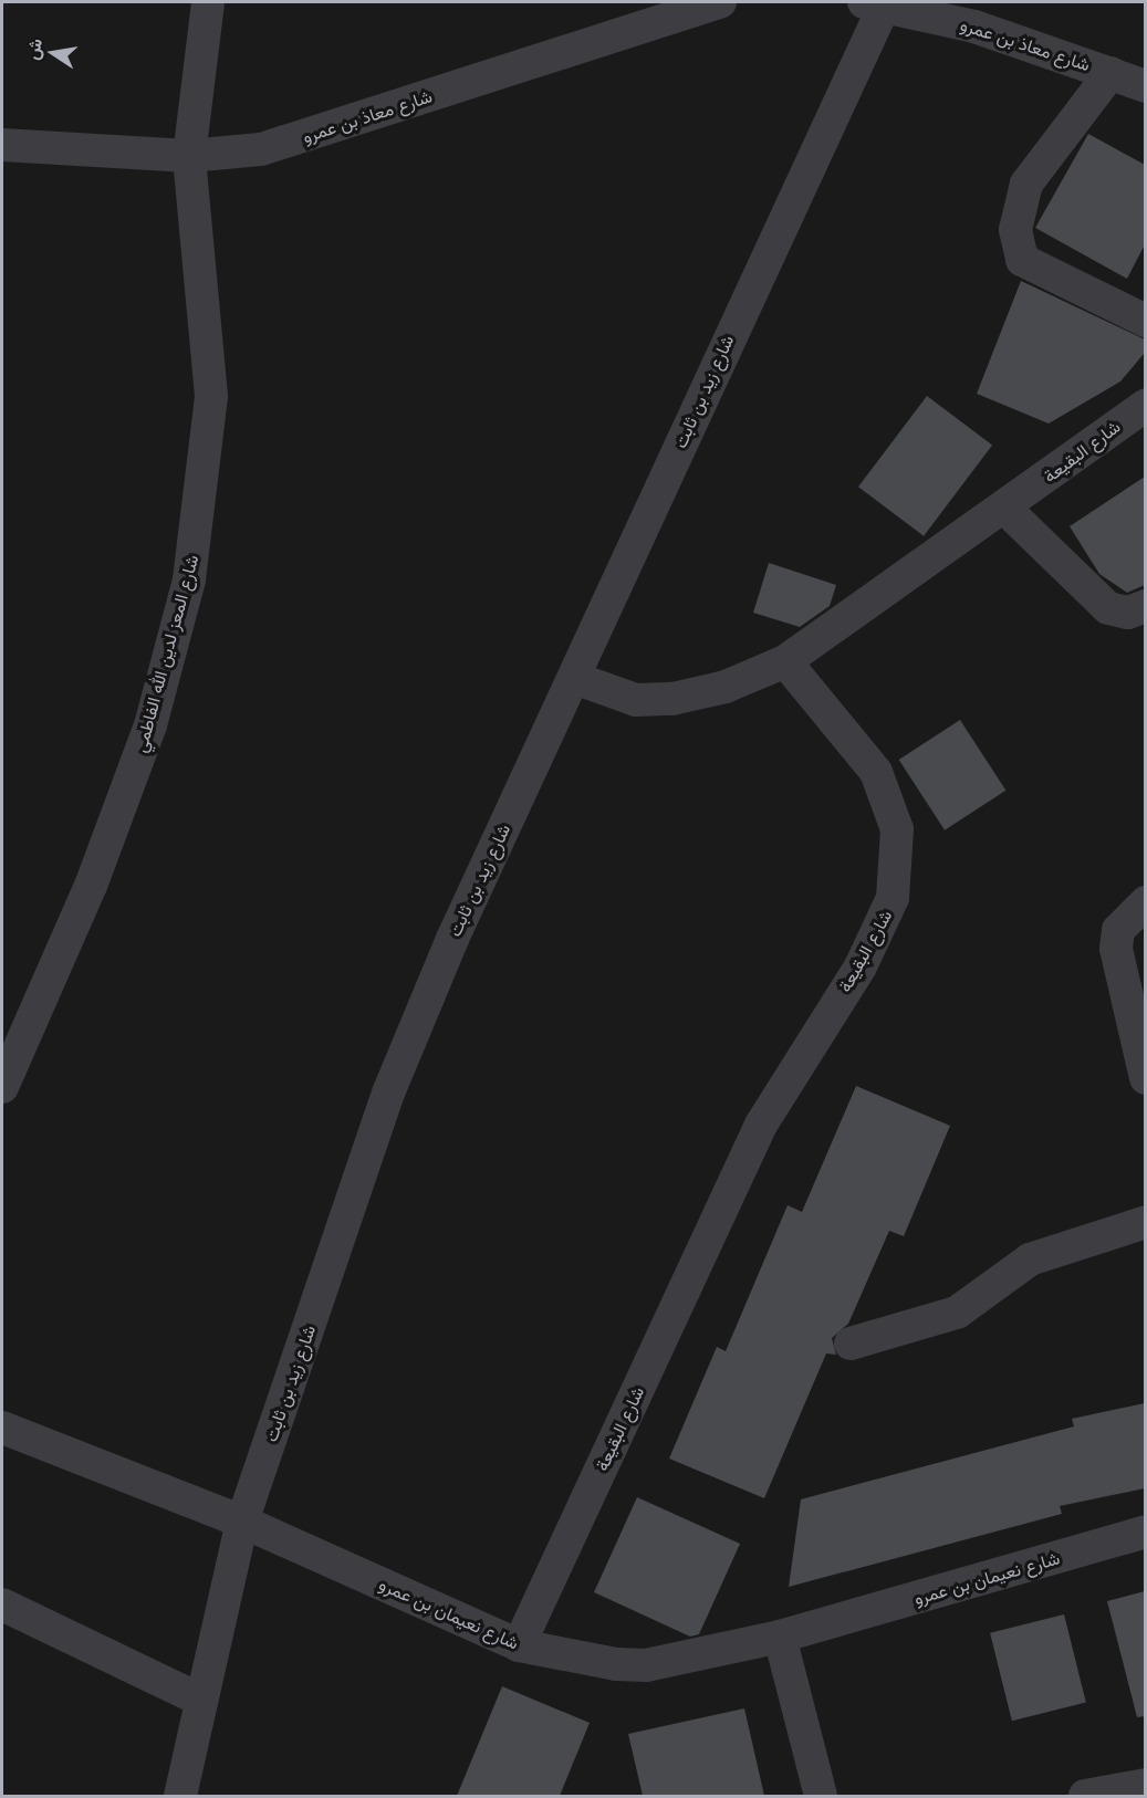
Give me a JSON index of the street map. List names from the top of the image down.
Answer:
{
  "streets": {
    "street": [
      "شارع معاذ بن عمرو",
      "شارع زيد بن ثابت",
      "شارع البقيعة",
      "شارع المعز لدين الله الفاطمي",
      "شارع نعيمان بن عمرو"
    ]
  },
  "crossings": [
    ["شارع معاذ بن عمرو", "شارع زيد بن ثابت"],
    ["شارع معاذ بن عمرو", "شارع المعز لدين الله الفاطمي"],
    ["شارع زيد بن ثابت", "شارع نعيمان بن عمرو"],
    ["شارع البقيعة", "شارع نعيمان بن عمرو"]
  ],
  "north": "left"
}
